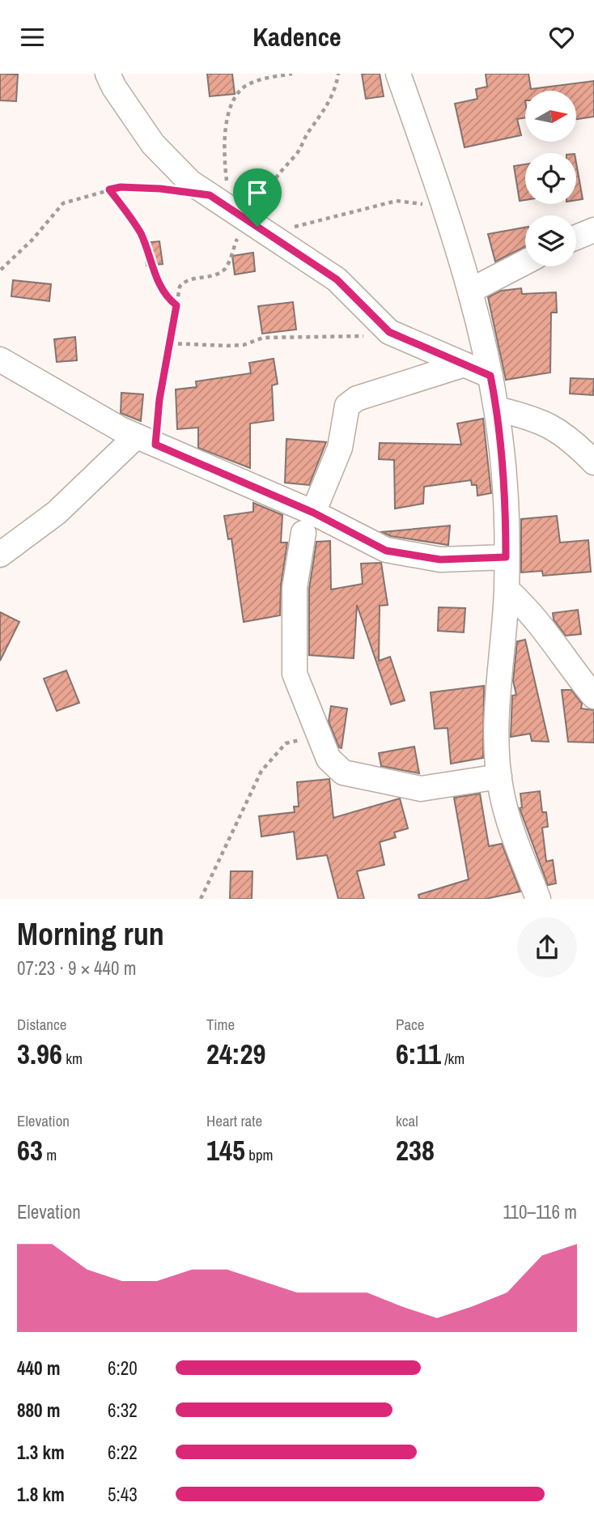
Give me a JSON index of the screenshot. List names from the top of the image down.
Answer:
{
  "north": "right",
  "page": {
    "header": "Kadence",
    "heading": ["Morning run", "07:23 · 9 × 440 m"],
    "stats": [
      ["Distance", "3.96 km"],
      ["Time", "24:29"],
      ["Pace", "6:11 /km"],
      ["Elevation", "63 m"],
      ["Heart rate", "145 bpm"],
      ["kcal", "238"]
    ],
    "chart": ["Elevation", "110–116 m"],
    "list": [
      {
        "name": "440 m",
        "note": "6:20"
      },
      {
        "name": "880 m",
        "note": "6:32"
      },
      {
        "name": "1.3 km",
        "note": "6:22"
      },
      {
        "name": "1.8 km",
        "note": "5:43"
      }
    ]
  }
}
